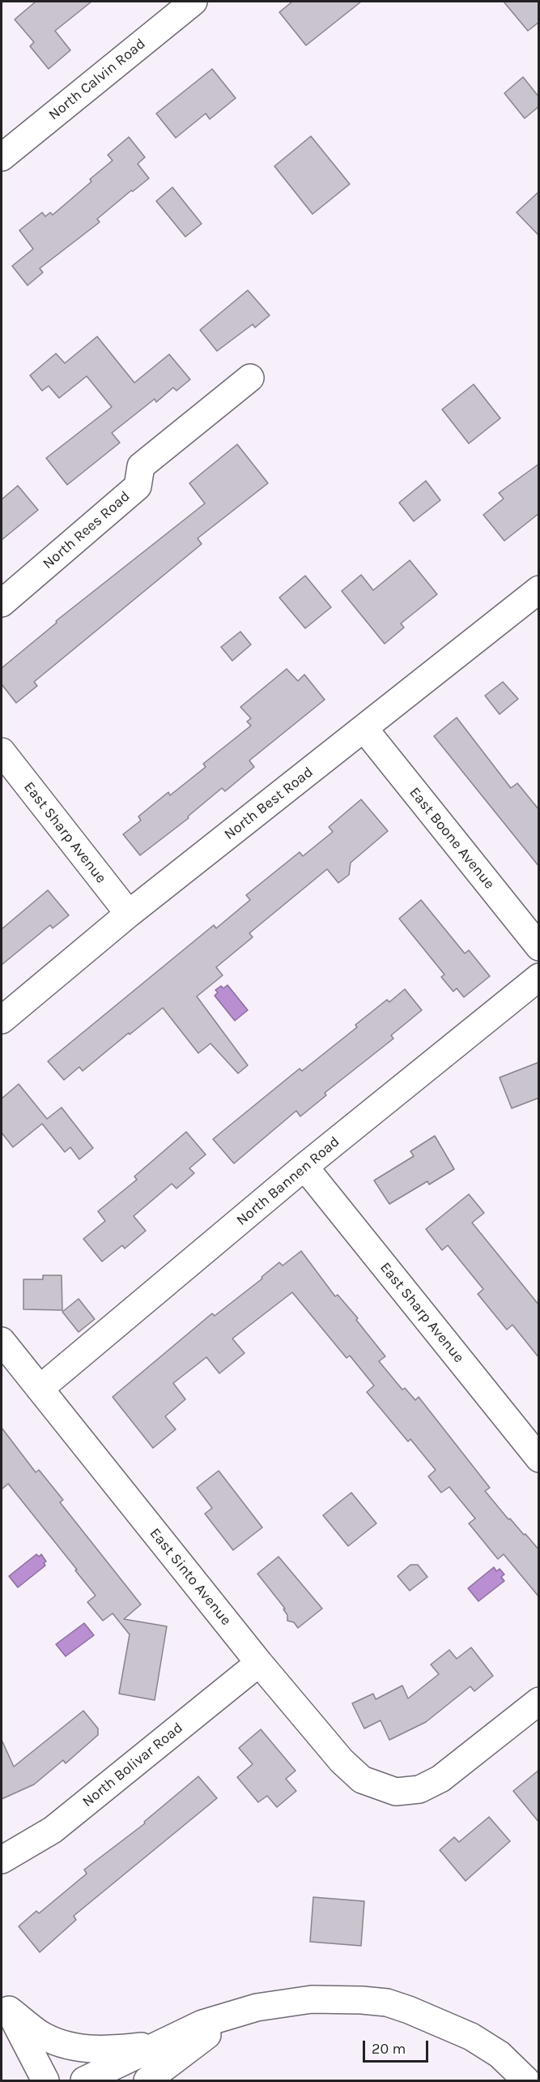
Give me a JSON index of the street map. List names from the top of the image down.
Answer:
{
  "streets": {
    "street": [
      "North Calvin Road",
      "North Rees Road",
      "North Best Road",
      "East Sharp Avenue",
      "East Boone Avenue",
      "North Bannen Road",
      "East Sinto Avenue",
      "North Bolivar Road"
    ]
  },
  "crossings": [
    ["North Best Road", "East Sharp Avenue"],
    ["North Best Road", "East Boone Avenue"],
    ["East Sharp Avenue", "North Bannen Road"],
    ["North Bannen Road", "East Sinto Avenue"],
    ["East Sinto Avenue", "North Bolivar Road"]
  ],
  "scale_bar": "20 m"
}
